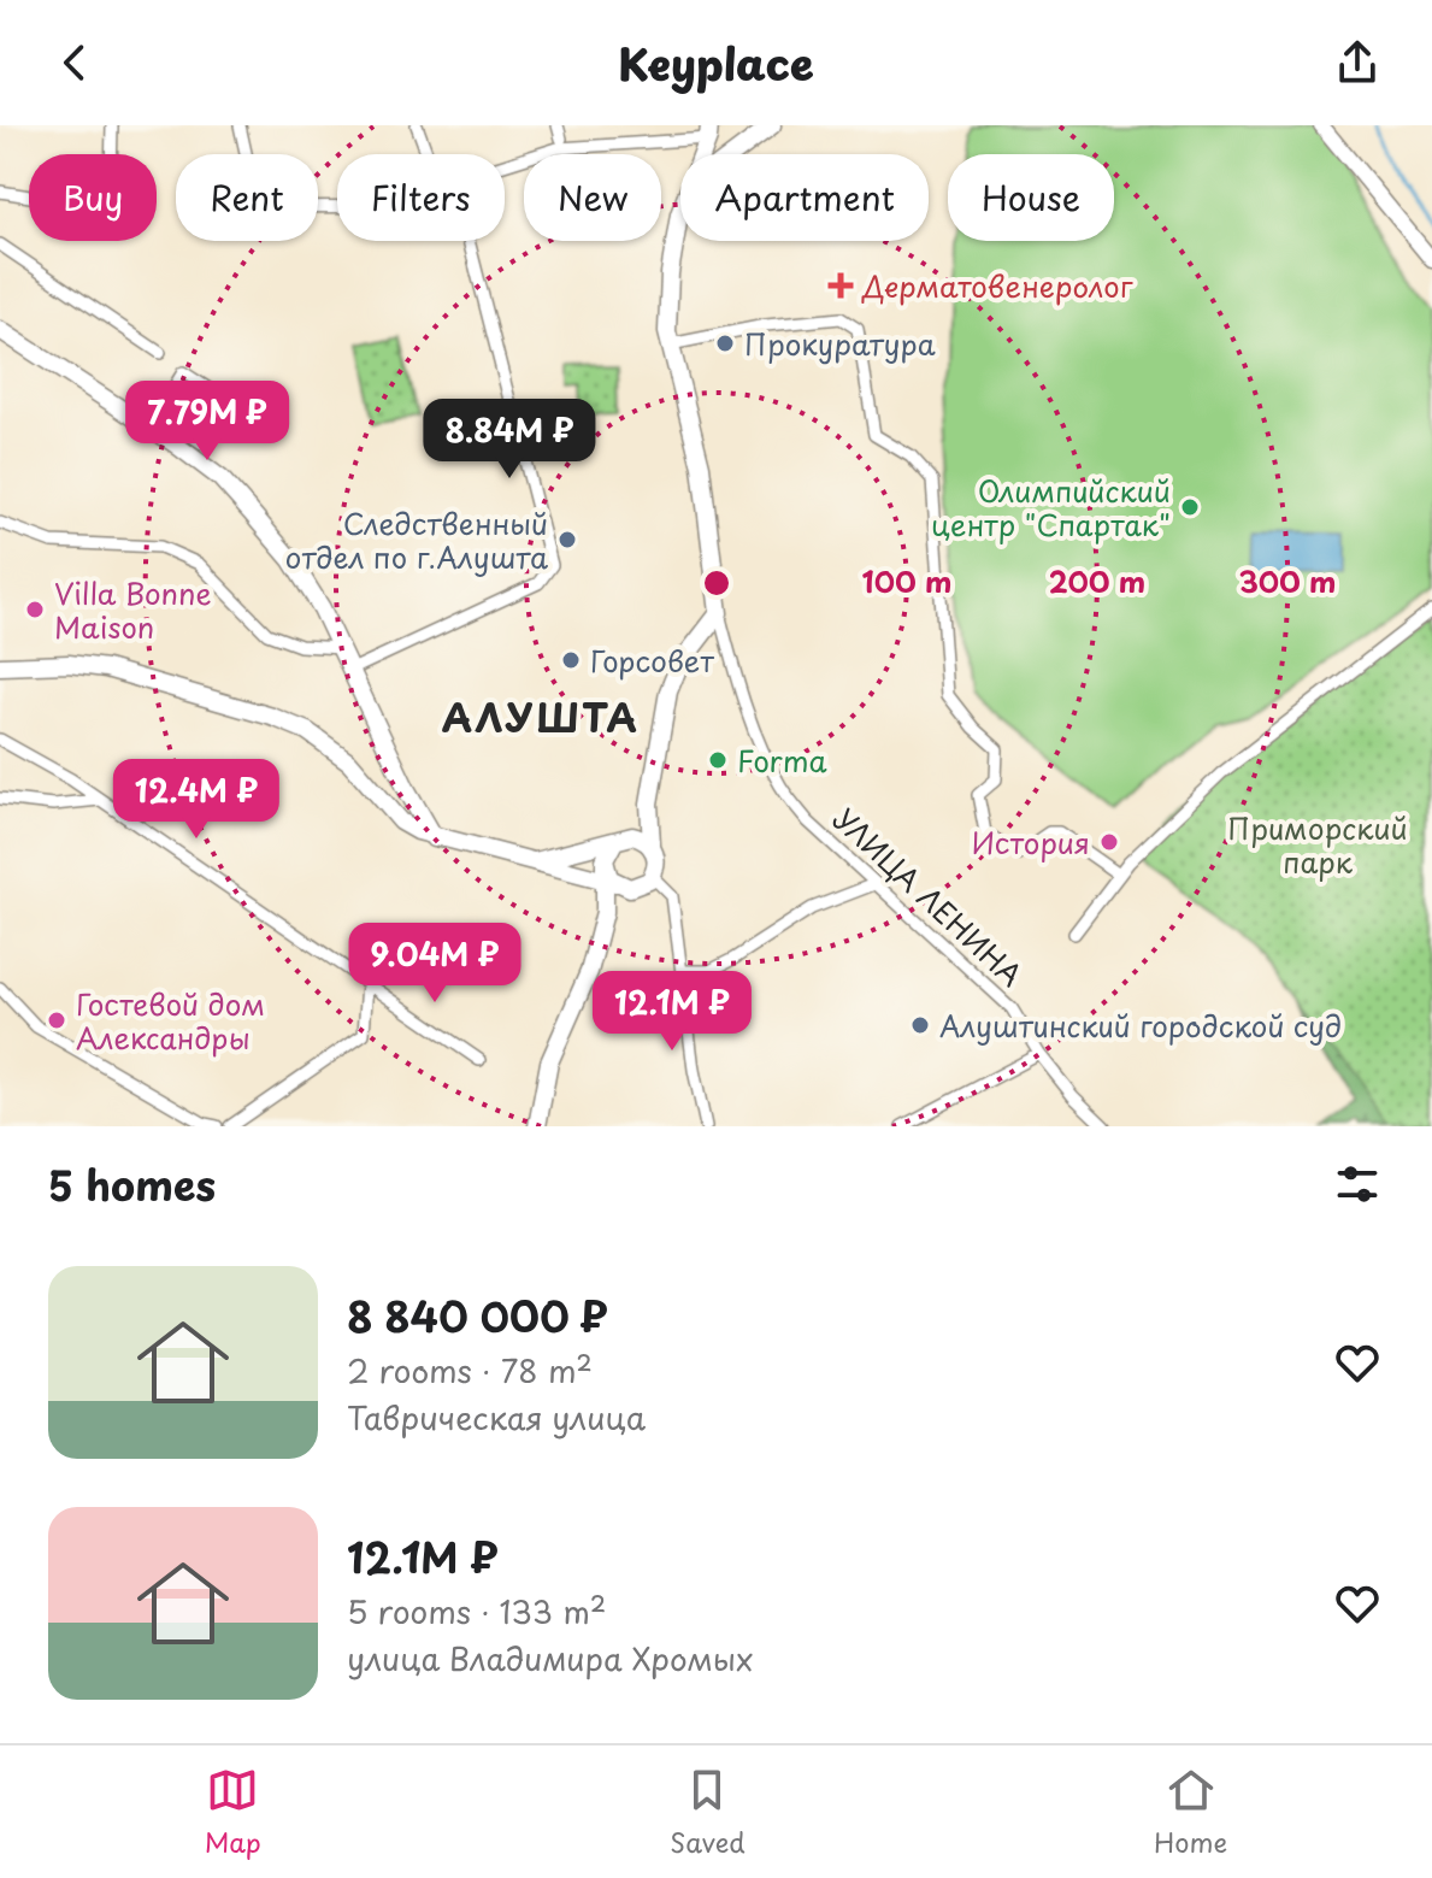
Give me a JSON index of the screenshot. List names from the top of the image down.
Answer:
{
  "streets": {
    "main road": ["УЛИЦА ЛЕНИНА"]
  },
  "districts": ["АЛУШТА"],
  "parks": ["Приморский парк"],
  "places": {
    "health": ["Дерматовенеролог"],
    "other": [
      "Прокуратура",
      "Олимпийский центр \"Спартак\"",
      "Следственный отдел по г.Алушта",
      "Villa Bonne Maison",
      "Горсовет",
      "Forma",
      "История",
      "Гостевой дом Александры",
      "Алуштинский городской суд"
    ]
  },
  "page": {
    "header": "Keyplace",
    "chip": [
      "Buy",
      "Rent",
      "Filters",
      "New",
      "Apartment",
      "House"
    ],
    "price": [
      "7.79M ₽",
      "8.84M ₽",
      "12.4M ₽",
      "9.04M ₽",
      "12.1M ₽"
    ],
    "heading": "5 homes",
    "list": [
      {
        "name": "8 840 000 ₽",
        "note": "2 rooms · 78 m² · Таврическая улица"
      },
      {
        "name": "12.1M ₽",
        "note": "5 rooms · 133 m² · улица Владимира Хромых"
      }
    ],
    "tabs": ["Map", "Saved", "Home"]
  },
  "rings": ["100 m", "200 m", "300 m"]
}
